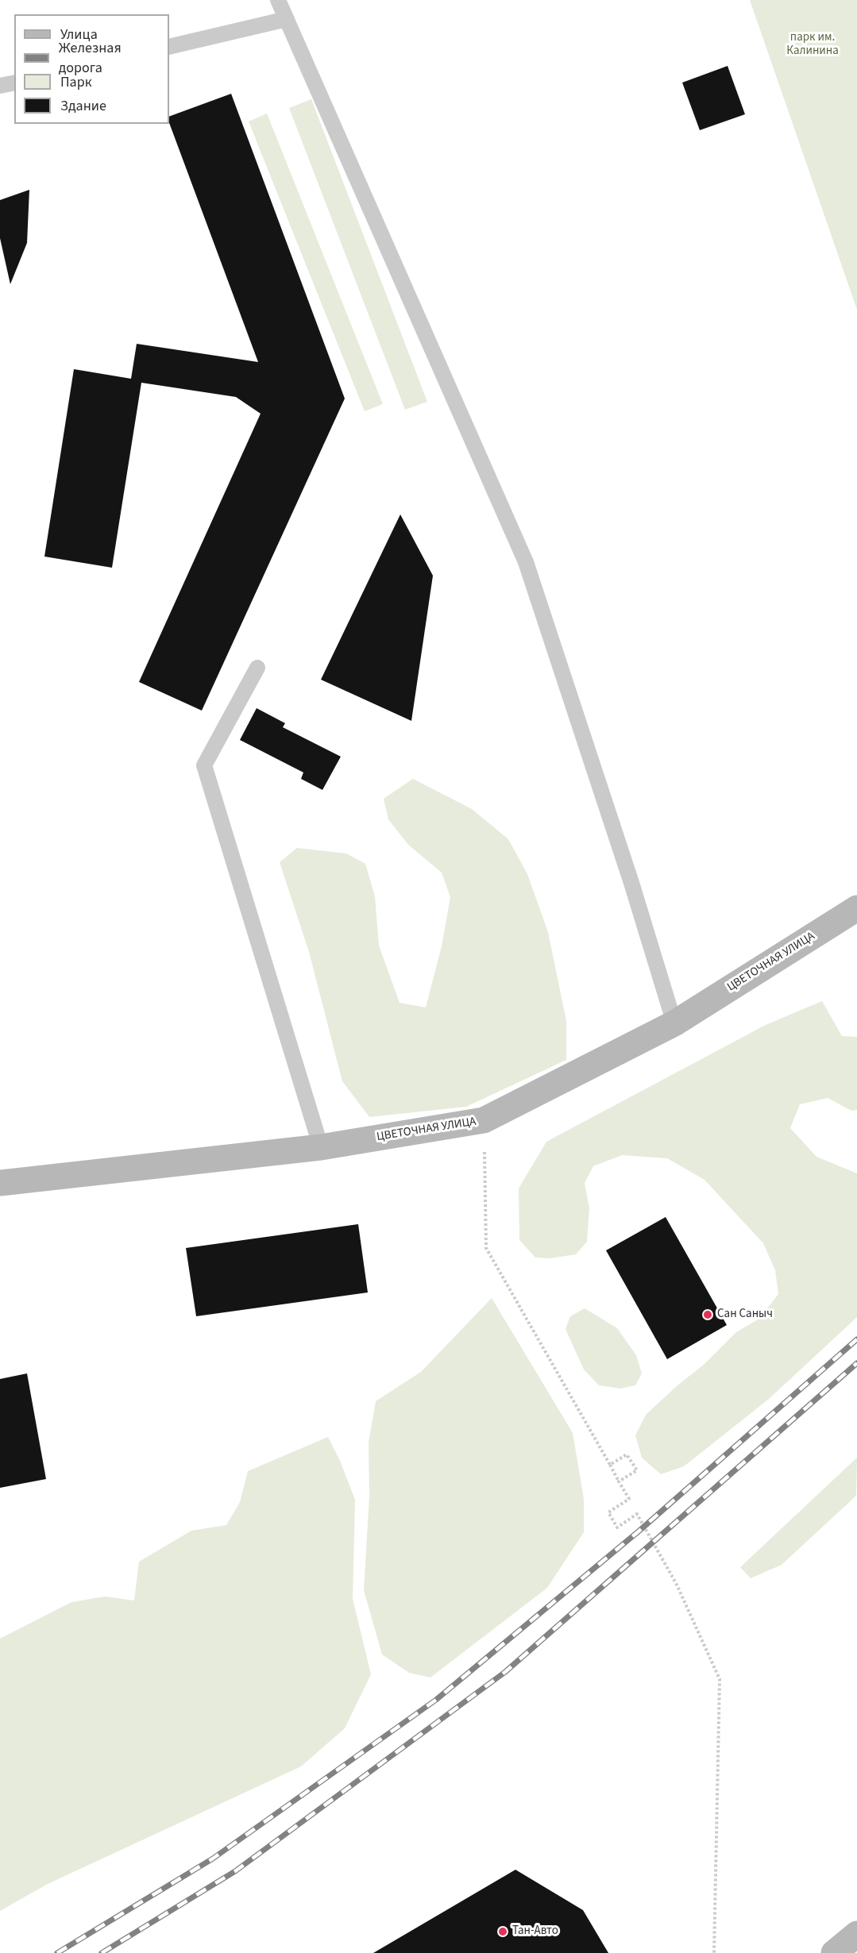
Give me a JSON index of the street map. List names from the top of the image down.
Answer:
{
  "streets": {
    "street": ["ЦВЕТОЧНАЯ УЛИЦА"]
  },
  "parks": ["парк им. Калинина"],
  "places": ["Сан Саныч", "Тан-Авто"],
  "legend": [
    "Улица",
    "Железная дорога",
    "Парк",
    "Здание"
  ]
}
